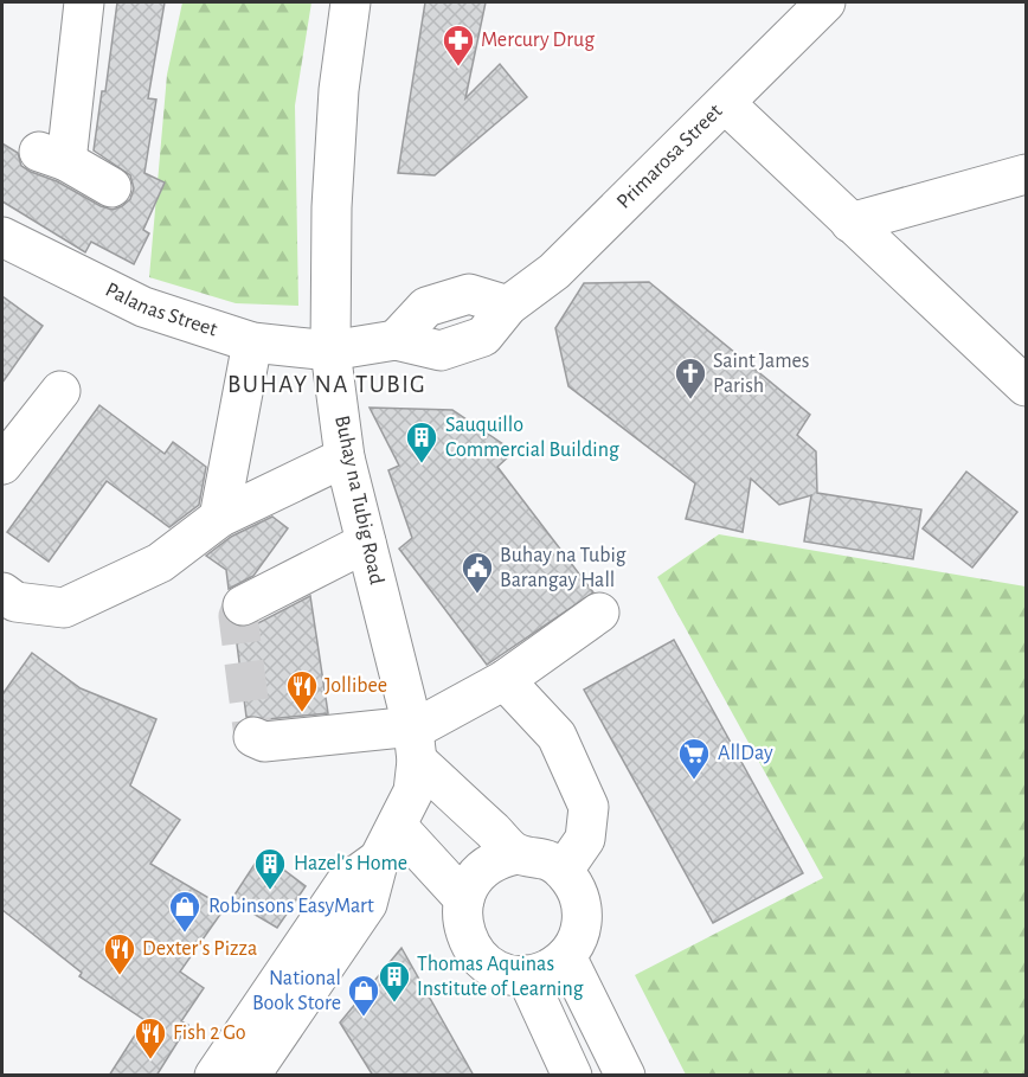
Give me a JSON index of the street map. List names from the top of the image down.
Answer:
{
  "streets": {
    "street": ["Primarosa Street", "Palanas Street", "Buhay na Tubig Road"]
  },
  "crossings": [
    ["Primarosa Street", "Palanas Street"],
    ["Primarosa Street", "Buhay na Tubig Road"],
    ["Palanas Street", "Buhay na Tubig Road"]
  ],
  "districts": ["BUHAY NA TUBIG"],
  "places": {
    "pharmacy": ["Mercury Drug"],
    "church": ["Saint James Parish"],
    "building": ["Sauquillo Commercial Building", "Hazel's Home", "Thomas Aquinas Institute of Learning"],
    "public building": ["Buhay na Tubig Barangay Hall"],
    "restaurant": ["Jollibee", "Dexter's Pizza", "Fish 2 Go"],
    "supermarket": ["AllDay"],
    "shop": ["Robinsons EasyMart", "National Book Store"]
  }
}
